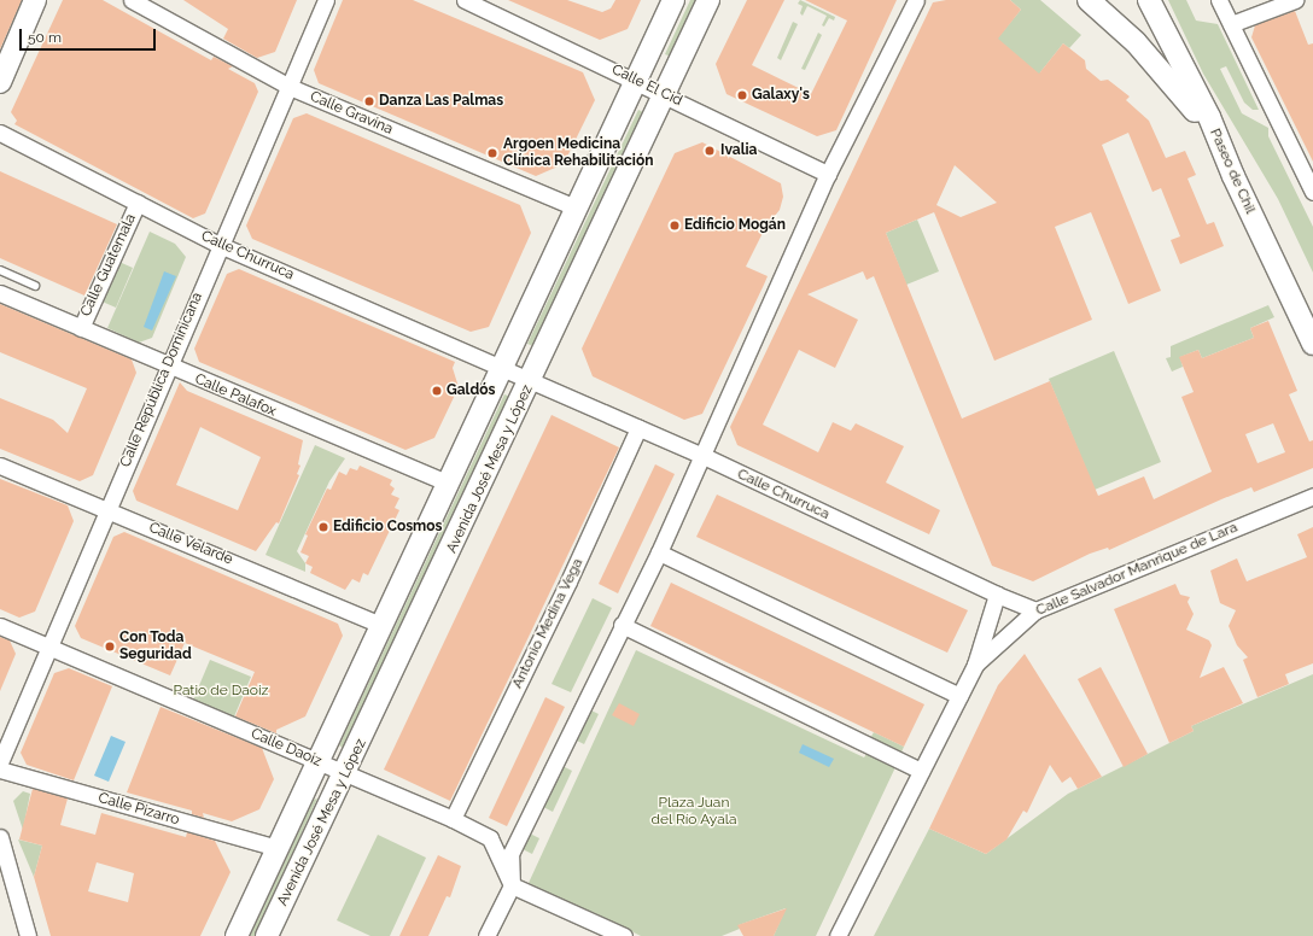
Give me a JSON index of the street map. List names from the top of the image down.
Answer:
{
  "streets": {
    "street": [
      "Calle El Cid",
      "Calle Gravina",
      "Paseo de Chil",
      "Calle Churruca",
      "Calle Guatemala",
      "Calle República Dominicana",
      "Calle Palafox",
      "Avenida José Mesa y López",
      "Calle Velarde",
      "Calle Salvador Manrique de Lara",
      "Antonio Medina Vega",
      "Calle Daoiz",
      "Calle Pizarro"
    ]
  },
  "crossings": [
    ["Calle El Cid", "Avenida José Mesa y López"],
    ["Calle Gravina", "Calle República Dominicana"],
    ["Calle Gravina", "Avenida José Mesa y López"],
    ["Calle Churruca", "Calle Guatemala"],
    ["Calle Churruca", "Calle República Dominicana"],
    ["Calle Churruca", "Avenida José Mesa y López"],
    ["Calle Churruca", "Calle Salvador Manrique de Lara"],
    ["Calle Churruca", "Antonio Medina Vega"],
    ["Calle Guatemala", "Calle Palafox"],
    ["Calle República Dominicana", "Calle Palafox"],
    ["Calle República Dominicana", "Calle Velarde"],
    ["Calle República Dominicana", "Calle Daoiz"],
    ["Calle Palafox", "Avenida José Mesa y López"],
    ["Avenida José Mesa y López", "Calle Velarde"],
    ["Avenida José Mesa y López", "Calle Daoiz"],
    ["Avenida José Mesa y López", "Calle Pizarro"],
    ["Antonio Medina Vega", "Calle Daoiz"]
  ],
  "parks": ["Patio de Daoiz", "Plaza Juan del Río Ayala"],
  "places": [
    "Galaxy's",
    "Danza Las Palmas",
    "Ivalia",
    "Argoen Medicina Clínica Rehabilitación",
    "Edificio Mogán",
    "Galdós",
    "Edificio Cosmos",
    "Con Toda Seguridad"
  ],
  "scale_bar": "50 m"
}
